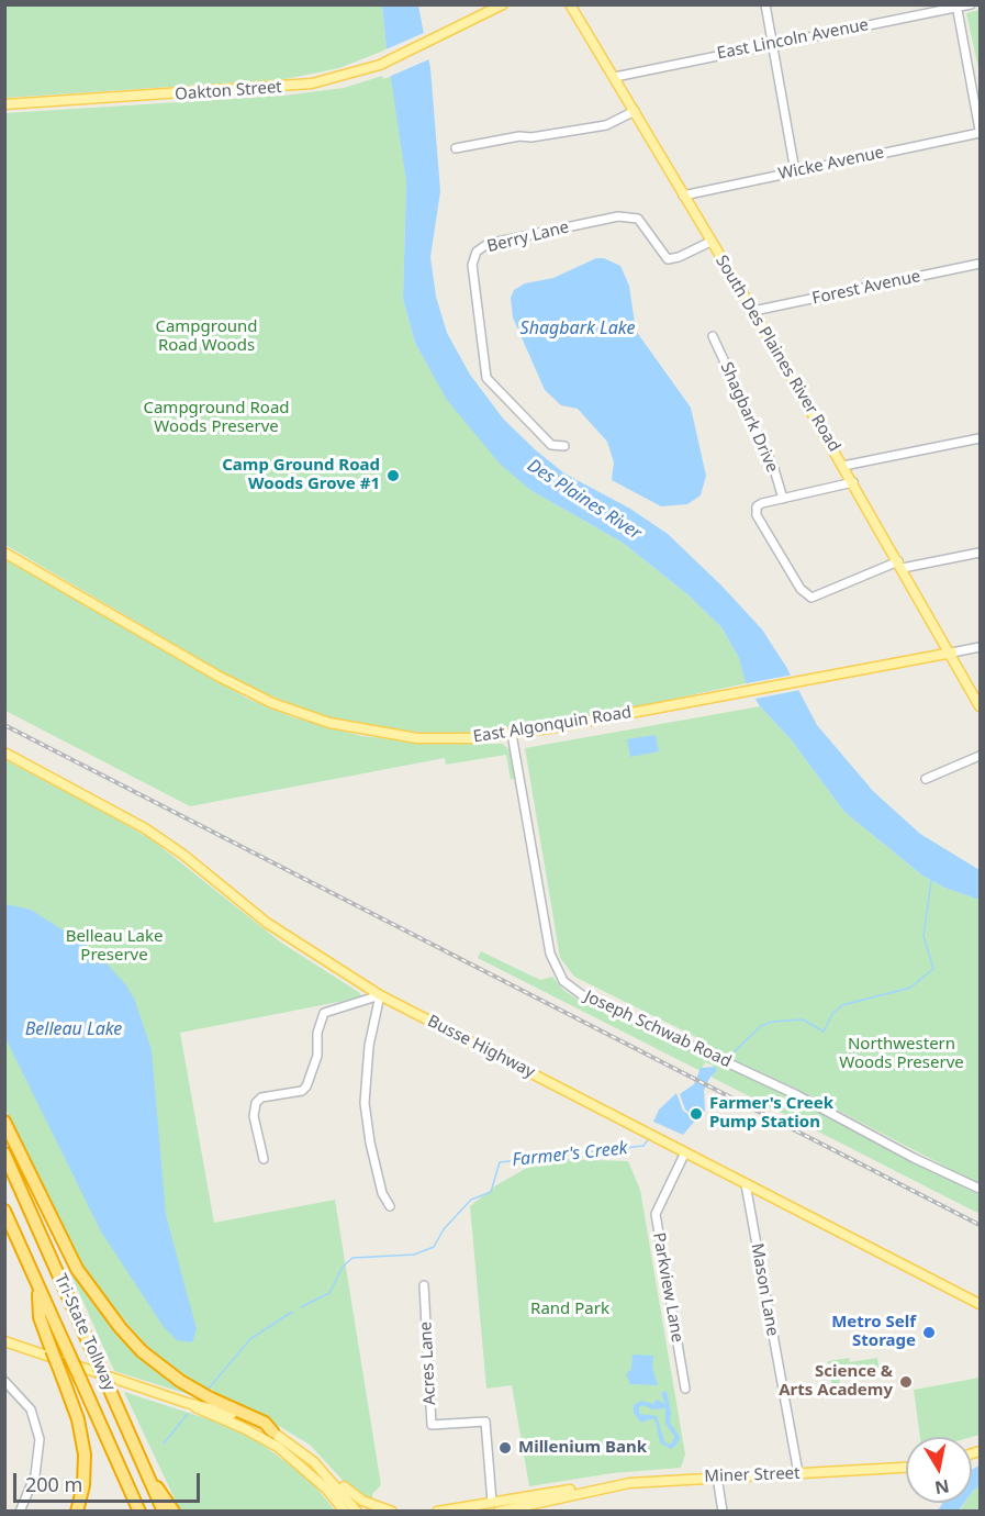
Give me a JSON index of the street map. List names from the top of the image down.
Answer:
{
  "streets": {
    "highway": ["Tri-State Tollway"],
    "main road": [
      "Oakton Street",
      "South Des Plaines River Road",
      "East Algonquin Road",
      "Busse Highway",
      "Miner Street"
    ],
    "street": [
      "East Lincoln Avenue",
      "Wicke Avenue",
      "Berry Lane",
      "Forest Avenue",
      "Shagbark Drive",
      "Joseph Schwab Road",
      "Parkview Lane",
      "Mason Lane",
      "Acres Lane"
    ]
  },
  "crossings": [
    ["East Lincoln Avenue", "South Des Plaines River Road"],
    ["Wicke Avenue", "South Des Plaines River Road"],
    ["Berry Lane", "South Des Plaines River Road"],
    ["Forest Avenue", "South Des Plaines River Road"],
    ["South Des Plaines River Road", "East Algonquin Road"],
    ["East Algonquin Road", "Joseph Schwab Road"],
    ["Busse Highway", "Parkview Lane"],
    ["Busse Highway", "Mason Lane"],
    ["Mason Lane", "Miner Street"],
    ["Acres Lane", "Miner Street"]
  ],
  "water": [
    "Shagbark Lake",
    "Des Plaines River",
    "Belleau Lake",
    "Farmer's Creek"
  ],
  "parks": [
    "Campground Road Woods",
    "Campground Road Woods Preserve",
    "Belleau Lake Preserve",
    "Northwestern Woods Preserve",
    "Rand Park"
  ],
  "places": [
    "Camp Ground Road Woods Grove #1",
    "Farmer's Creek Pump Station",
    "Metro Self Storage",
    "Science & Arts Academy",
    "Millenium Bank"
  ],
  "scale_bar": "200 m",
  "north": "bottom"
}
